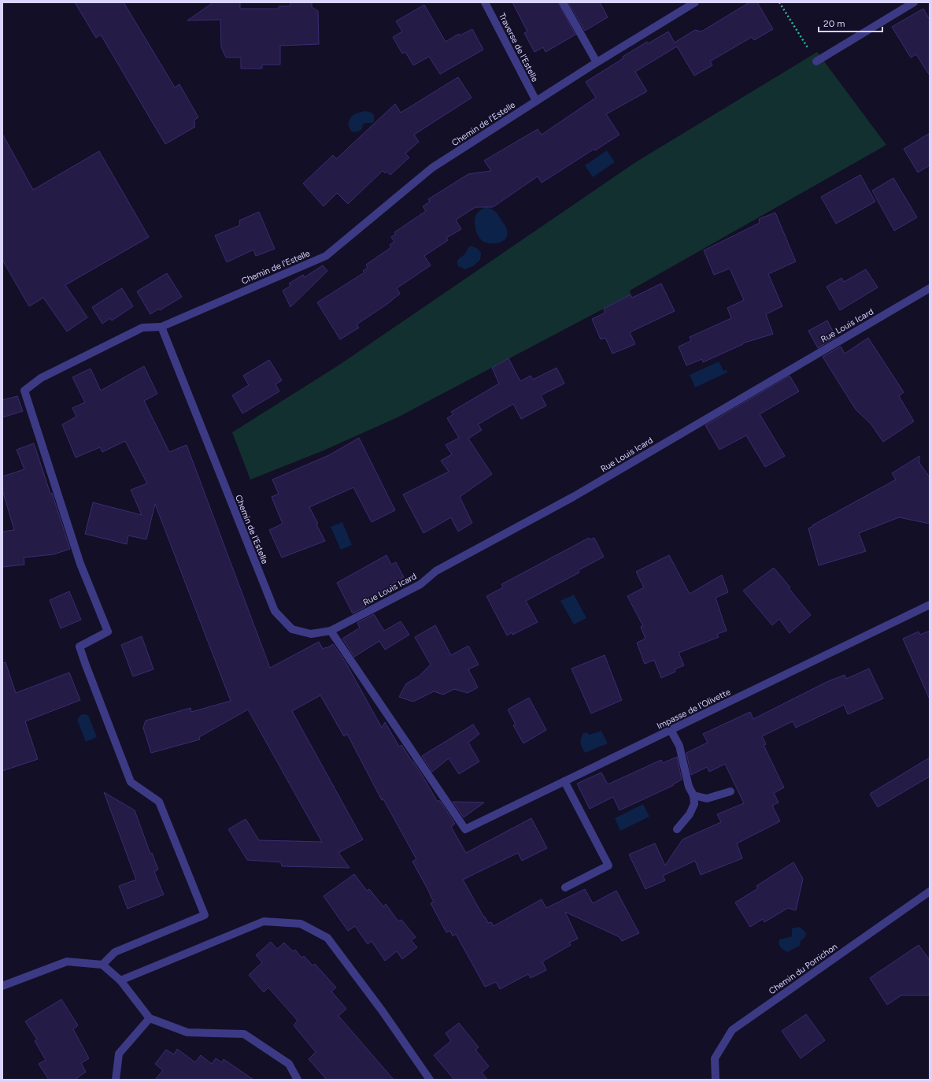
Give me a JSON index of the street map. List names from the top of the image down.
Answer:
{
  "streets": {
    "street": [
      "Traverse de l'Estelle",
      "Chemin de l'Estelle",
      "Rue Louis Icard",
      "Impasse de l'Olivette",
      "Chemin du Porrichon"
    ]
  },
  "crossings": [
    ["Traverse de l'Estelle", "Chemin de l'Estelle"],
    ["Chemin de l'Estelle", "Rue Louis Icard"],
    ["Chemin de l'Estelle", "Impasse de l'Olivette"],
    ["Rue Louis Icard", "Impasse de l'Olivette"]
  ],
  "scale_bar": "20 m"
}
